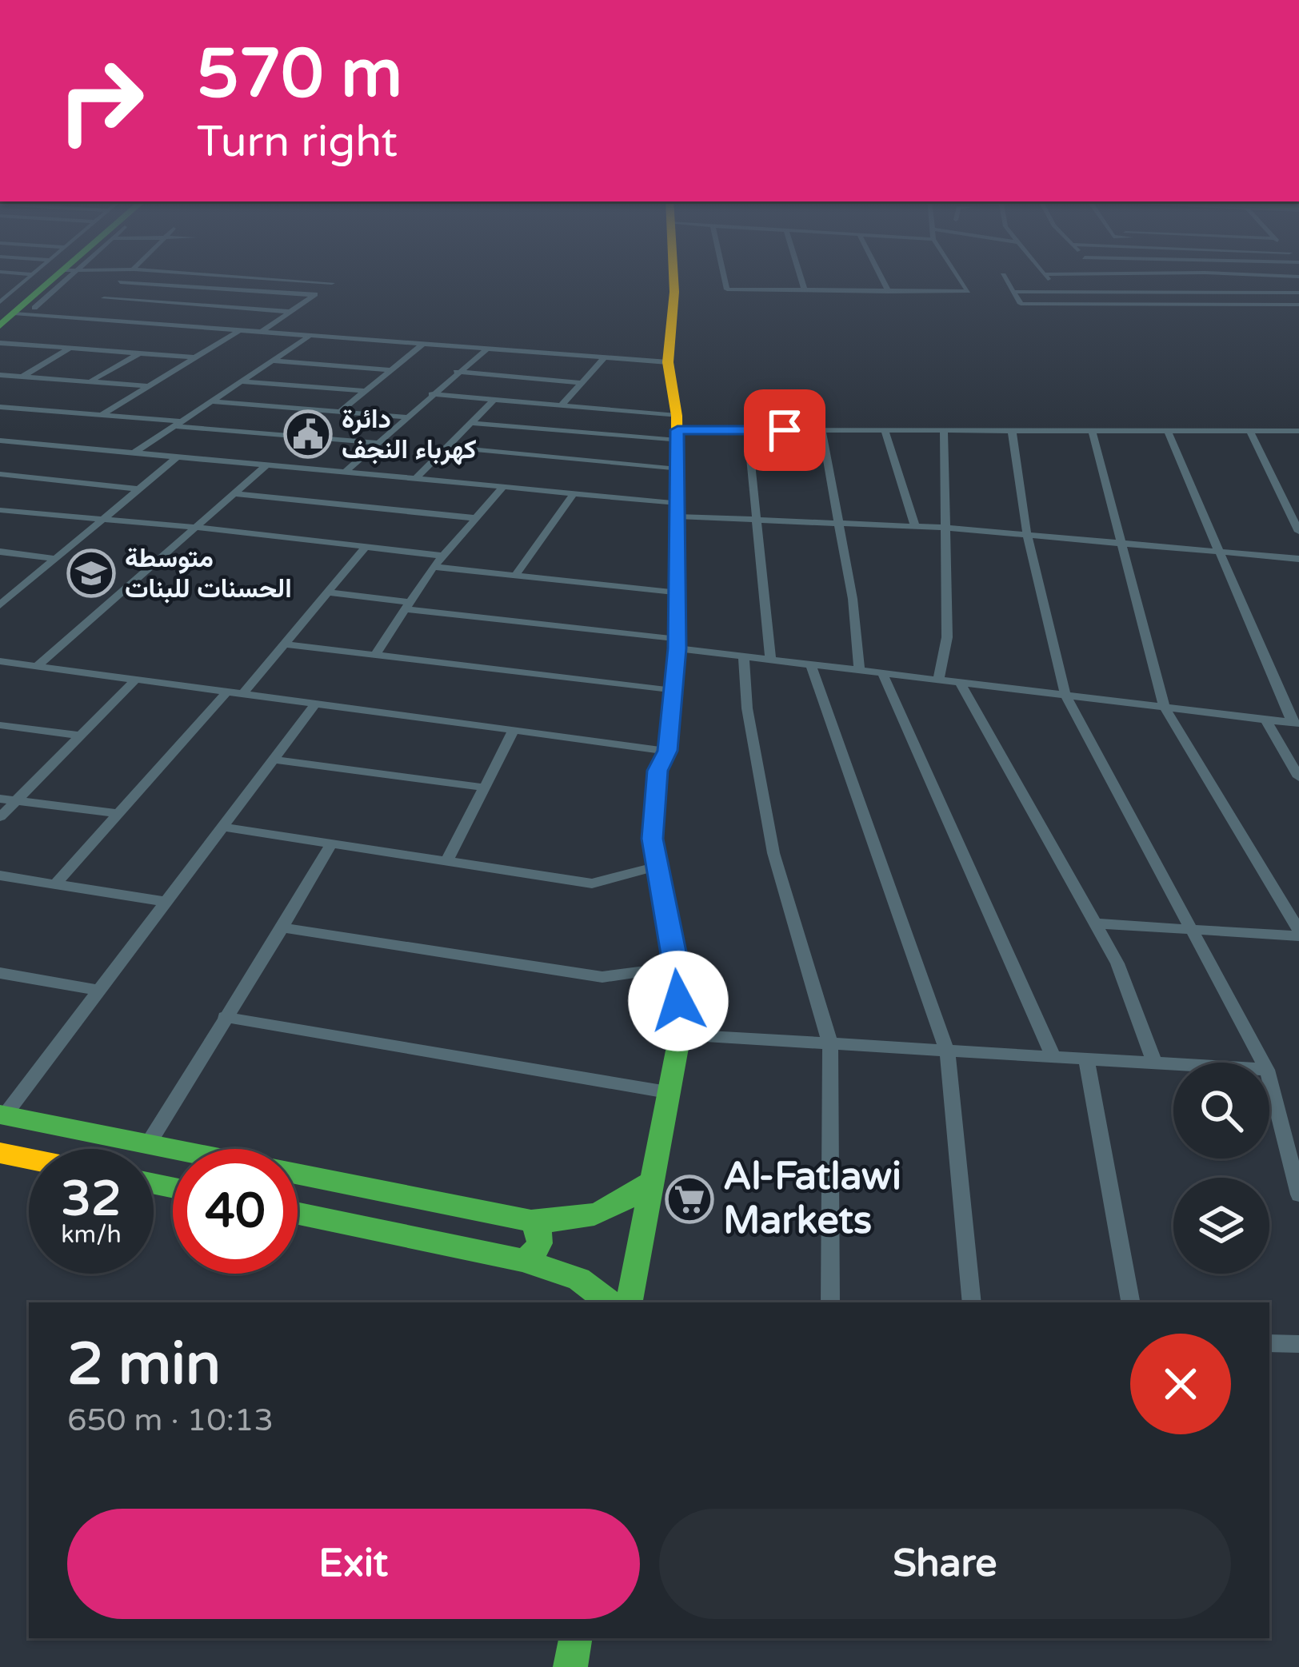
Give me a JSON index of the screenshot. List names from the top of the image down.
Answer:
{
  "places": {
    "public building": ["دائرة كهرباء النجف"],
    "school or university": ["متوسطة الحسنات للبنات"],
    "supermarket": ["Al-Fatlawi Markets"]
  },
  "page": {
    "turn": ["570 m", "Turn right"],
    "speed": "32 km/h",
    "limit": "40",
    "heading": ["2 min", "650 m · 10:13"],
    "buttons": ["Exit", "Share"]
  }
}
